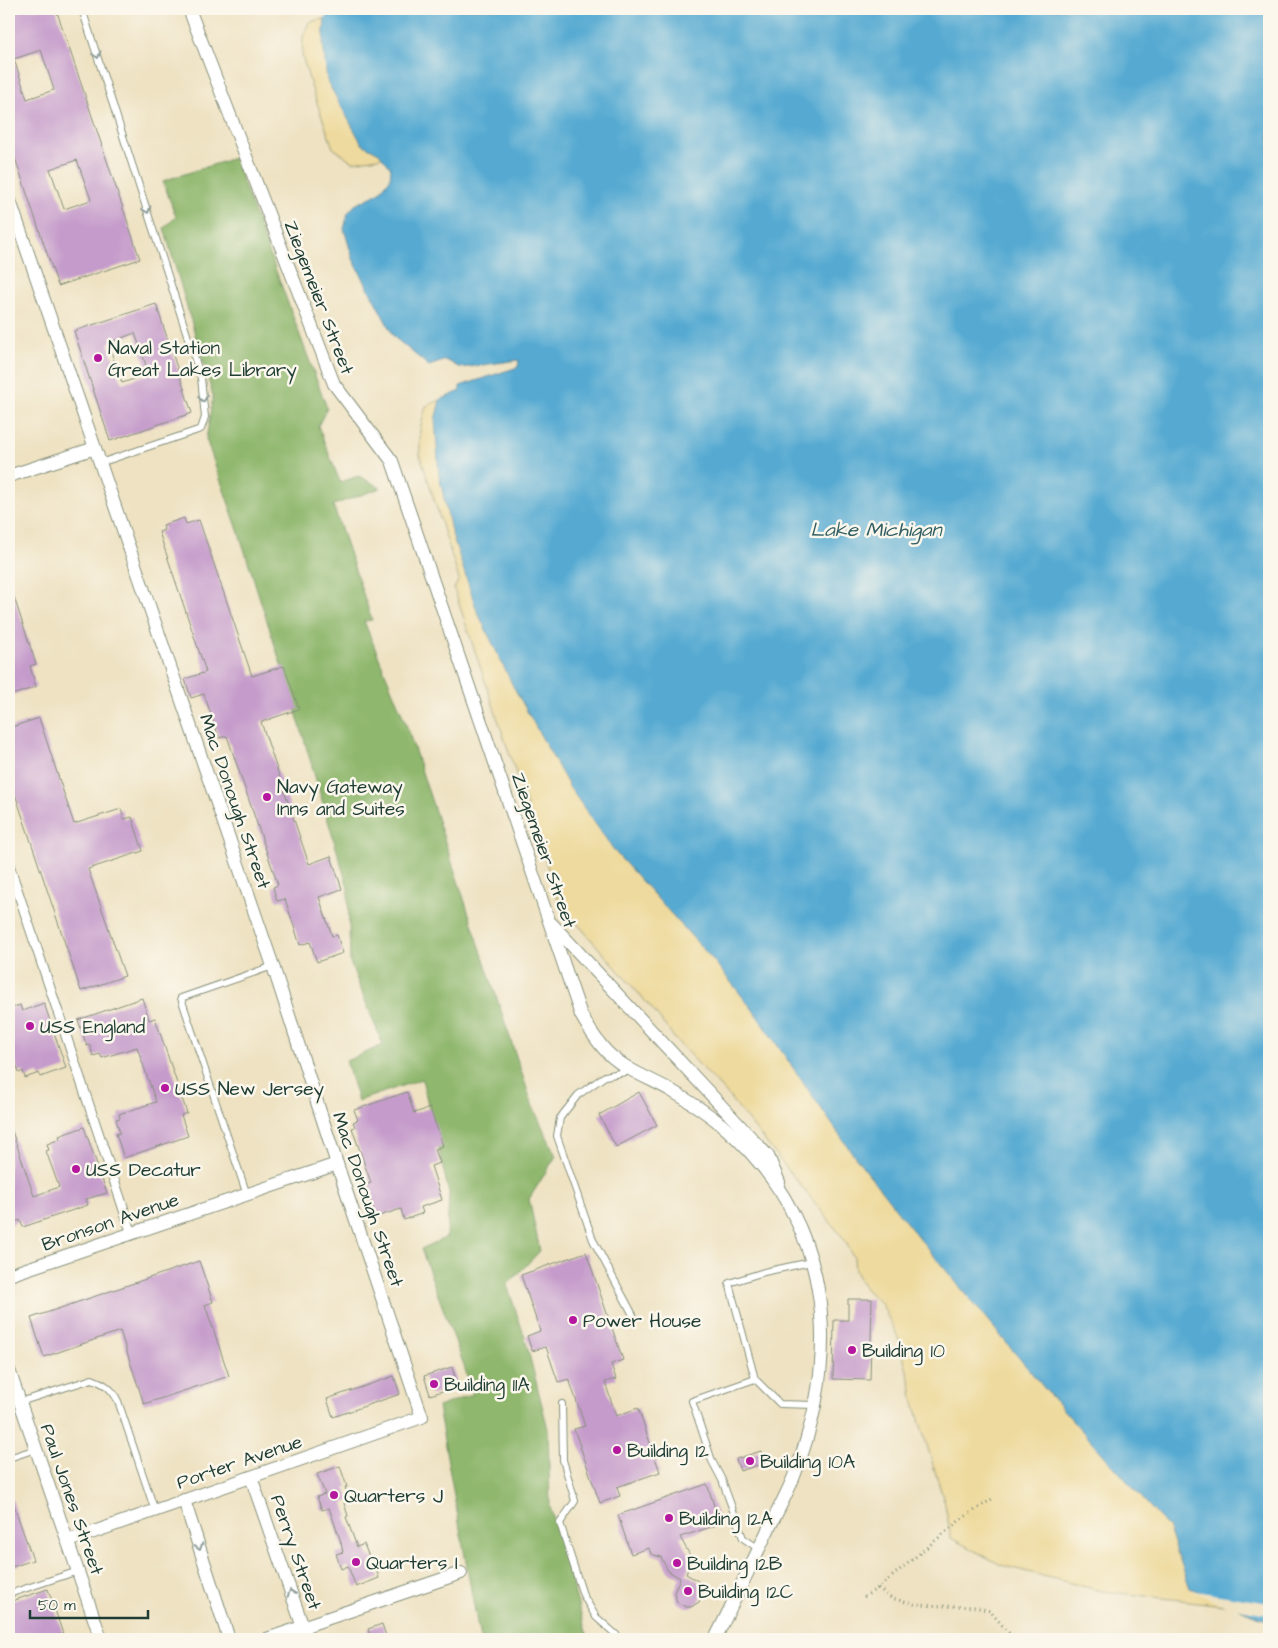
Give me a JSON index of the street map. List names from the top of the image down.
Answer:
{
  "streets": {
    "street": [
      "Ziegemeier Street",
      "Mac Donough Street",
      "Bronson Avenue",
      "Porter Avenue",
      "Paul Jones Street",
      "Perry Street"
    ]
  },
  "crossings": [
    ["Mac Donough Street", "Bronson Avenue"],
    ["Mac Donough Street", "Porter Avenue"],
    ["Porter Avenue", "Paul Jones Street"],
    ["Porter Avenue", "Perry Street"]
  ],
  "water": ["Lake Michigan"],
  "places": [
    "Naval Station Great Lakes Library",
    "Navy Gateway Inns and Suites",
    "USS England",
    "USS New Jersey",
    "USS Decatur",
    "Power House",
    "Building 10",
    "Building 11A",
    "Building 12",
    "Building 10A",
    "Quarters J",
    "Building 12A",
    "Quarters I",
    "Building 12B",
    "Building 12C"
  ],
  "scale_bar": "50 m"
}
